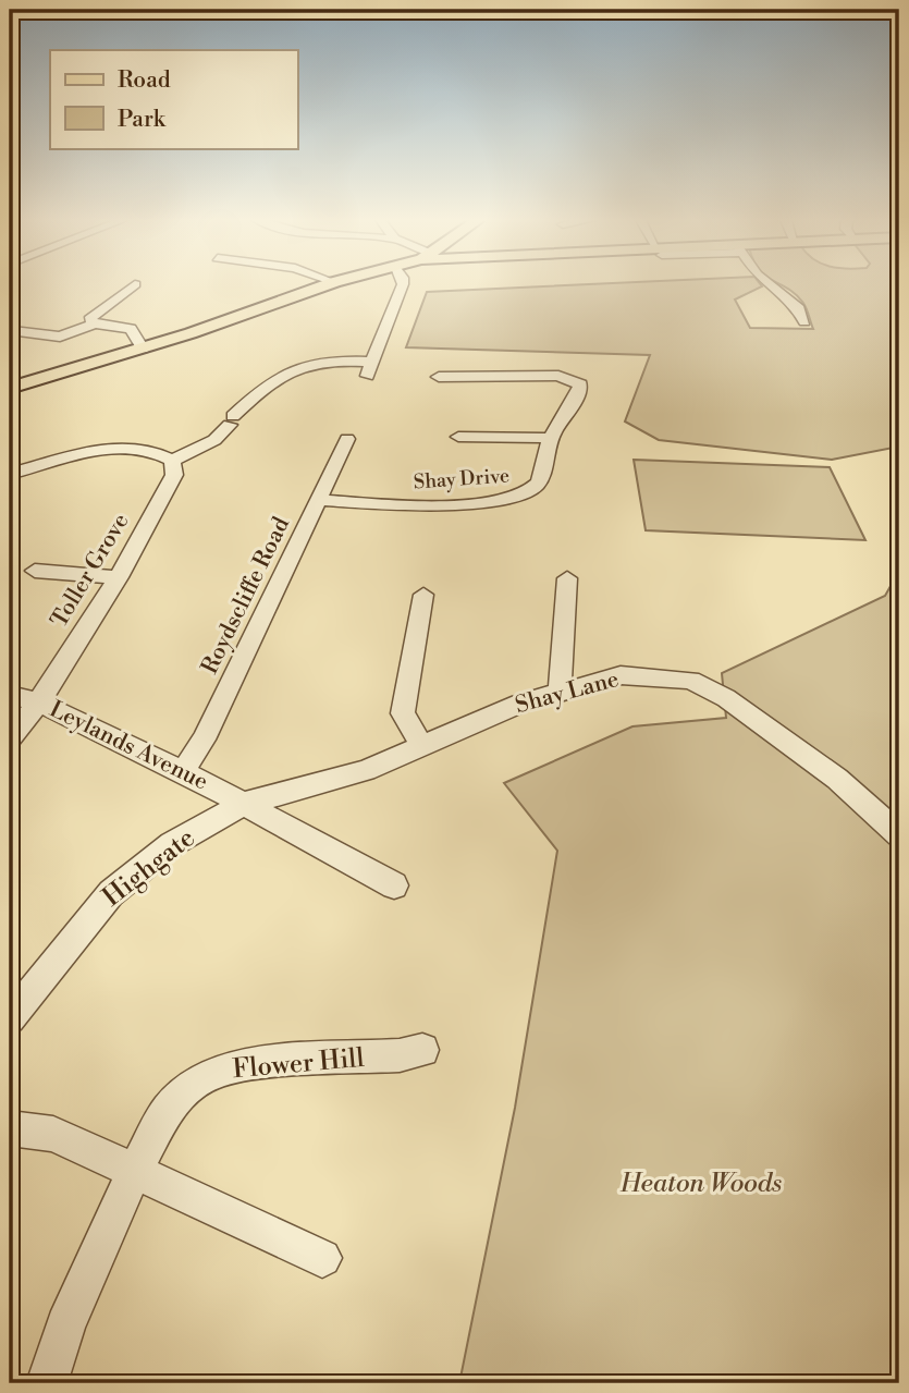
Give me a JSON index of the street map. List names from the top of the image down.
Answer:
{
  "streets": {
    "street": [
      "Shay Drive",
      "Toller Grove",
      "Roydscliffe Road",
      "Shay Lane",
      "Leylands Avenue",
      "Highgate",
      "Flower Hill"
    ]
  },
  "crossings": [
    ["Shay Drive", "Roydscliffe Road"],
    ["Toller Grove", "Leylands Avenue"],
    ["Roydscliffe Road", "Leylands Avenue"],
    ["Shay Lane", "Leylands Avenue"],
    ["Shay Lane", "Highgate"],
    ["Leylands Avenue", "Highgate"]
  ],
  "parks": ["Heaton Woods"],
  "legend": ["Road", "Park"]
}
